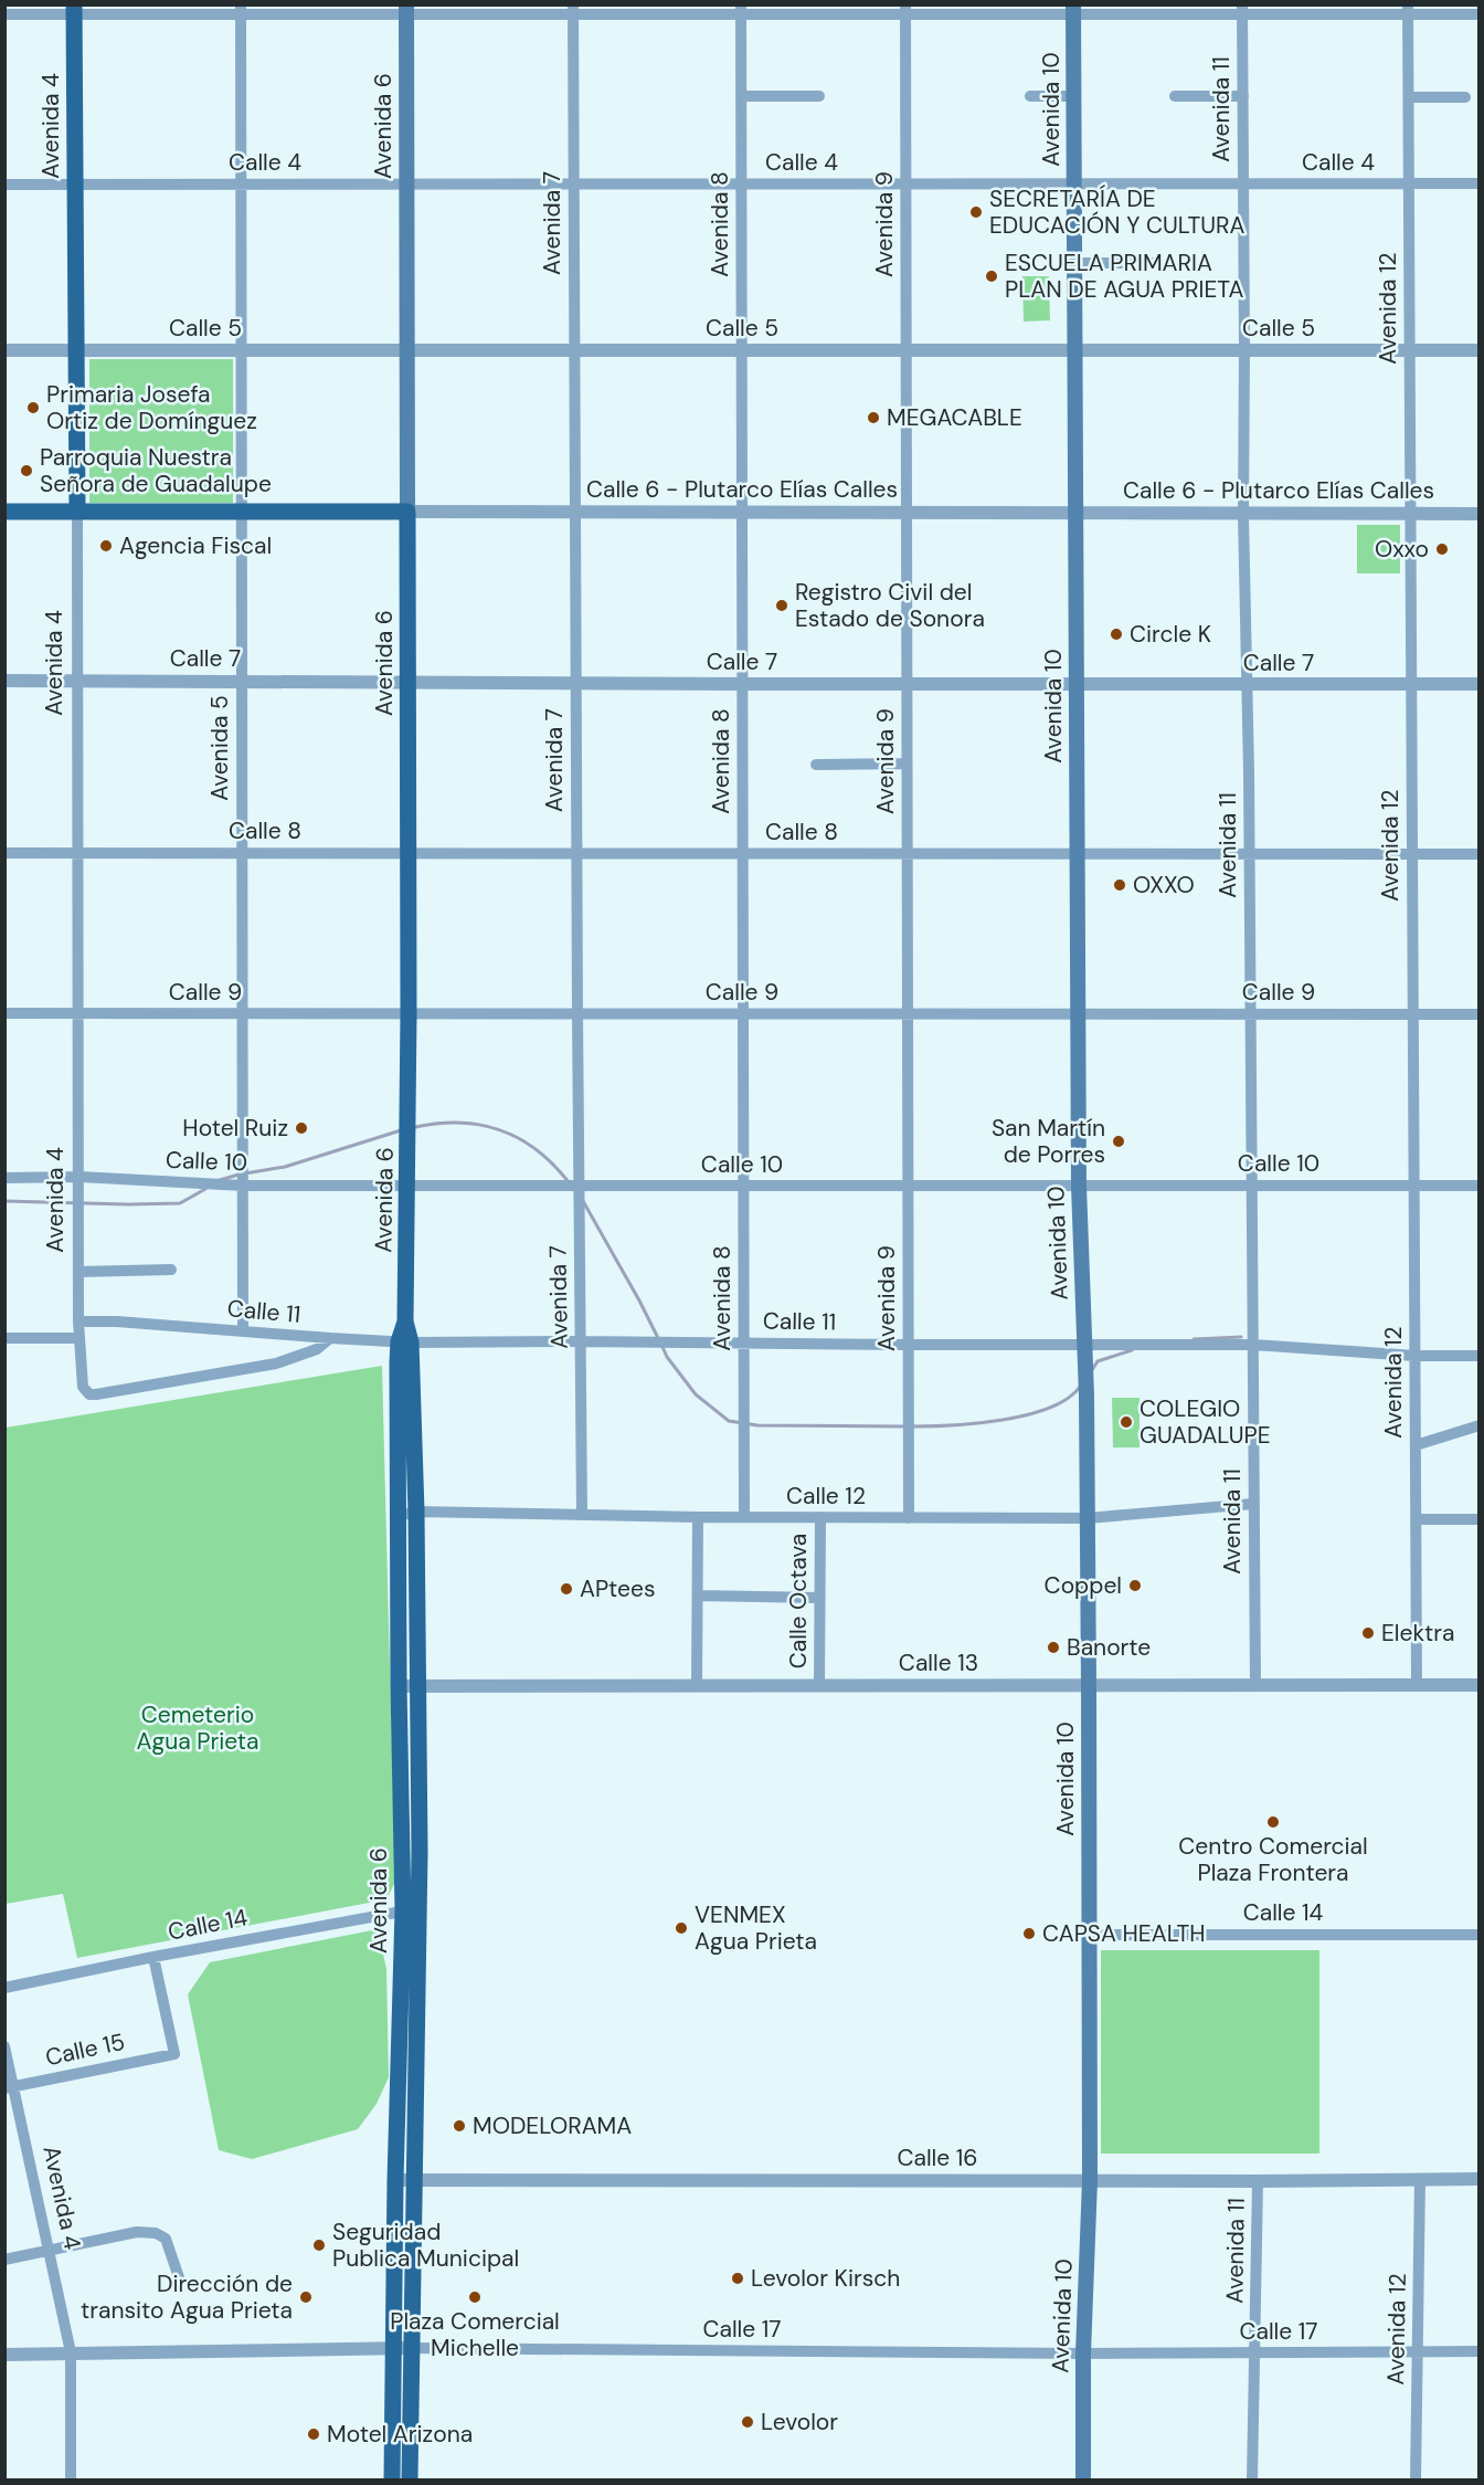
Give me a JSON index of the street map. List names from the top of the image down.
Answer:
{
  "streets": {
    "main road": [
      "Avenida 10",
      "Avenida 4",
      "Avenida 6",
      "Calle 6 - Plutarco Elías Calles"
    ],
    "street": [
      "Avenida 11",
      "Calle 4",
      "Avenida 7",
      "Avenida 8",
      "Avenida 9",
      "Avenida 12",
      "Calle 5",
      "Calle 7",
      "Avenida 5",
      "Calle 8",
      "Calle 9",
      "Calle 10",
      "Calle 11",
      "Calle 12",
      "Calle Octava",
      "Calle 13",
      "Calle 14",
      "Calle 15",
      "Calle 16",
      "Calle 17"
    ]
  },
  "crossings": [
    ["Avenida 10", "Calle 4"],
    ["Avenida 10", "Calle 5"],
    ["Avenida 10", "Calle 6 - Plutarco Elías Calles"],
    ["Avenida 10", "Calle 7"],
    ["Avenida 10", "Calle 8"],
    ["Avenida 10", "Calle 9"],
    ["Avenida 10", "Calle 10"],
    ["Avenida 10", "Calle 11"],
    ["Avenida 10", "Calle 12"],
    ["Avenida 10", "Calle 13"],
    ["Avenida 10", "Calle 14"],
    ["Avenida 10", "Calle 16"],
    ["Avenida 10", "Calle 17"],
    ["Avenida 11", "Calle 4"],
    ["Avenida 11", "Calle 5"],
    ["Avenida 11", "Calle 6 - Plutarco Elías Calles"],
    ["Avenida 11", "Calle 7"],
    ["Avenida 11", "Calle 8"],
    ["Avenida 11", "Calle 9"],
    ["Avenida 11", "Calle 10"],
    ["Avenida 11", "Calle 11"],
    ["Avenida 11", "Calle 12"],
    ["Avenida 11", "Calle 13"],
    ["Avenida 11", "Calle 16"],
    ["Avenida 11", "Calle 17"],
    ["Avenida 4", "Calle 4"],
    ["Avenida 4", "Calle 5"],
    ["Avenida 4", "Calle 6 - Plutarco Elías Calles"],
    ["Avenida 4", "Calle 7"],
    ["Avenida 4", "Calle 8"],
    ["Avenida 4", "Calle 9"],
    ["Avenida 4", "Calle 10"],
    ["Avenida 4", "Calle 11"],
    ["Avenida 4", "Calle 15"],
    ["Avenida 4", "Calle 17"],
    ["Avenida 6", "Calle 4"],
    ["Avenida 6", "Calle 5"],
    ["Avenida 6", "Calle 6 - Plutarco Elías Calles"],
    ["Avenida 6", "Calle 7"],
    ["Avenida 6", "Calle 8"],
    ["Avenida 6", "Calle 9"],
    ["Avenida 6", "Calle 10"],
    ["Avenida 6", "Calle 11"],
    ["Avenida 6", "Calle 12"],
    ["Avenida 6", "Calle 13"],
    ["Avenida 6", "Calle 14"],
    ["Avenida 6", "Calle 16"],
    ["Avenida 6", "Calle 17"],
    ["Calle 4", "Avenida 7"],
    ["Calle 4", "Avenida 8"],
    ["Calle 4", "Avenida 9"],
    ["Calle 4", "Avenida 12"],
    ["Calle 4", "Avenida 5"],
    ["Avenida 7", "Calle 5"],
    ["Avenida 7", "Calle 6 - Plutarco Elías Calles"],
    ["Avenida 7", "Calle 7"],
    ["Avenida 7", "Calle 8"],
    ["Avenida 7", "Calle 9"],
    ["Avenida 7", "Calle 10"],
    ["Avenida 7", "Calle 11"],
    ["Avenida 7", "Calle 12"],
    ["Avenida 8", "Calle 5"],
    ["Avenida 8", "Calle 6 - Plutarco Elías Calles"],
    ["Avenida 8", "Calle 7"],
    ["Avenida 8", "Calle 8"],
    ["Avenida 8", "Calle 9"],
    ["Avenida 8", "Calle 10"],
    ["Avenida 8", "Calle 11"],
    ["Avenida 8", "Calle 12"],
    ["Avenida 9", "Calle 5"],
    ["Avenida 9", "Calle 6 - Plutarco Elías Calles"],
    ["Avenida 9", "Calle 7"],
    ["Avenida 9", "Calle 8"],
    ["Avenida 9", "Calle 9"],
    ["Avenida 9", "Calle 10"],
    ["Avenida 9", "Calle 11"],
    ["Avenida 9", "Calle 12"],
    ["Avenida 12", "Calle 5"],
    ["Avenida 12", "Calle 6 - Plutarco Elías Calles"],
    ["Avenida 12", "Calle 7"],
    ["Avenida 12", "Calle 8"],
    ["Avenida 12", "Calle 9"],
    ["Avenida 12", "Calle 10"],
    ["Avenida 12", "Calle 11"],
    ["Avenida 12", "Calle 13"],
    ["Avenida 12", "Calle 16"],
    ["Avenida 12", "Calle 17"],
    ["Calle 5", "Avenida 5"],
    ["Calle 6 - Plutarco Elías Calles", "Avenida 5"],
    ["Calle 7", "Avenida 5"],
    ["Avenida 5", "Calle 8"],
    ["Avenida 5", "Calle 9"],
    ["Avenida 5", "Calle 10"],
    ["Avenida 5", "Calle 11"],
    ["Calle 12", "Calle Octava"],
    ["Calle Octava", "Calle 13"],
    ["Calle 14", "Calle 15"]
  ],
  "parks": ["Cemeterio Agua Prieta"],
  "places": [
    "SECRETARÍA DE EDUCACIÓN Y CULTURA",
    "ESCUELA PRIMARIA PLAN DE AGUA PRIETA",
    "Primaria Josefa Ortiz de Domínguez",
    "MEGACABLE",
    "Parroquia Nuestra Señora de Guadalupe",
    "Agencia Fiscal",
    "Oxxo",
    "Registro Civil del Estado de Sonora",
    "Circle K",
    "OXXO",
    "Hotel Ruiz",
    "San Martín de Porres",
    "COLEGIO GUADALUPE",
    "Coppel",
    "APtees",
    "Elektra",
    "Banorte",
    "Centro Comercial Plaza Frontera",
    "VENMEX Agua Prieta",
    "CAPSA HEALTH",
    "MODELORAMA",
    "Seguridad Publica Municipal",
    "Levolor Kirsch",
    "Dirección de transito Agua Prieta",
    "Plaza Comercial Michelle",
    "Levolor",
    "Motel Arizona"
  ]
}
